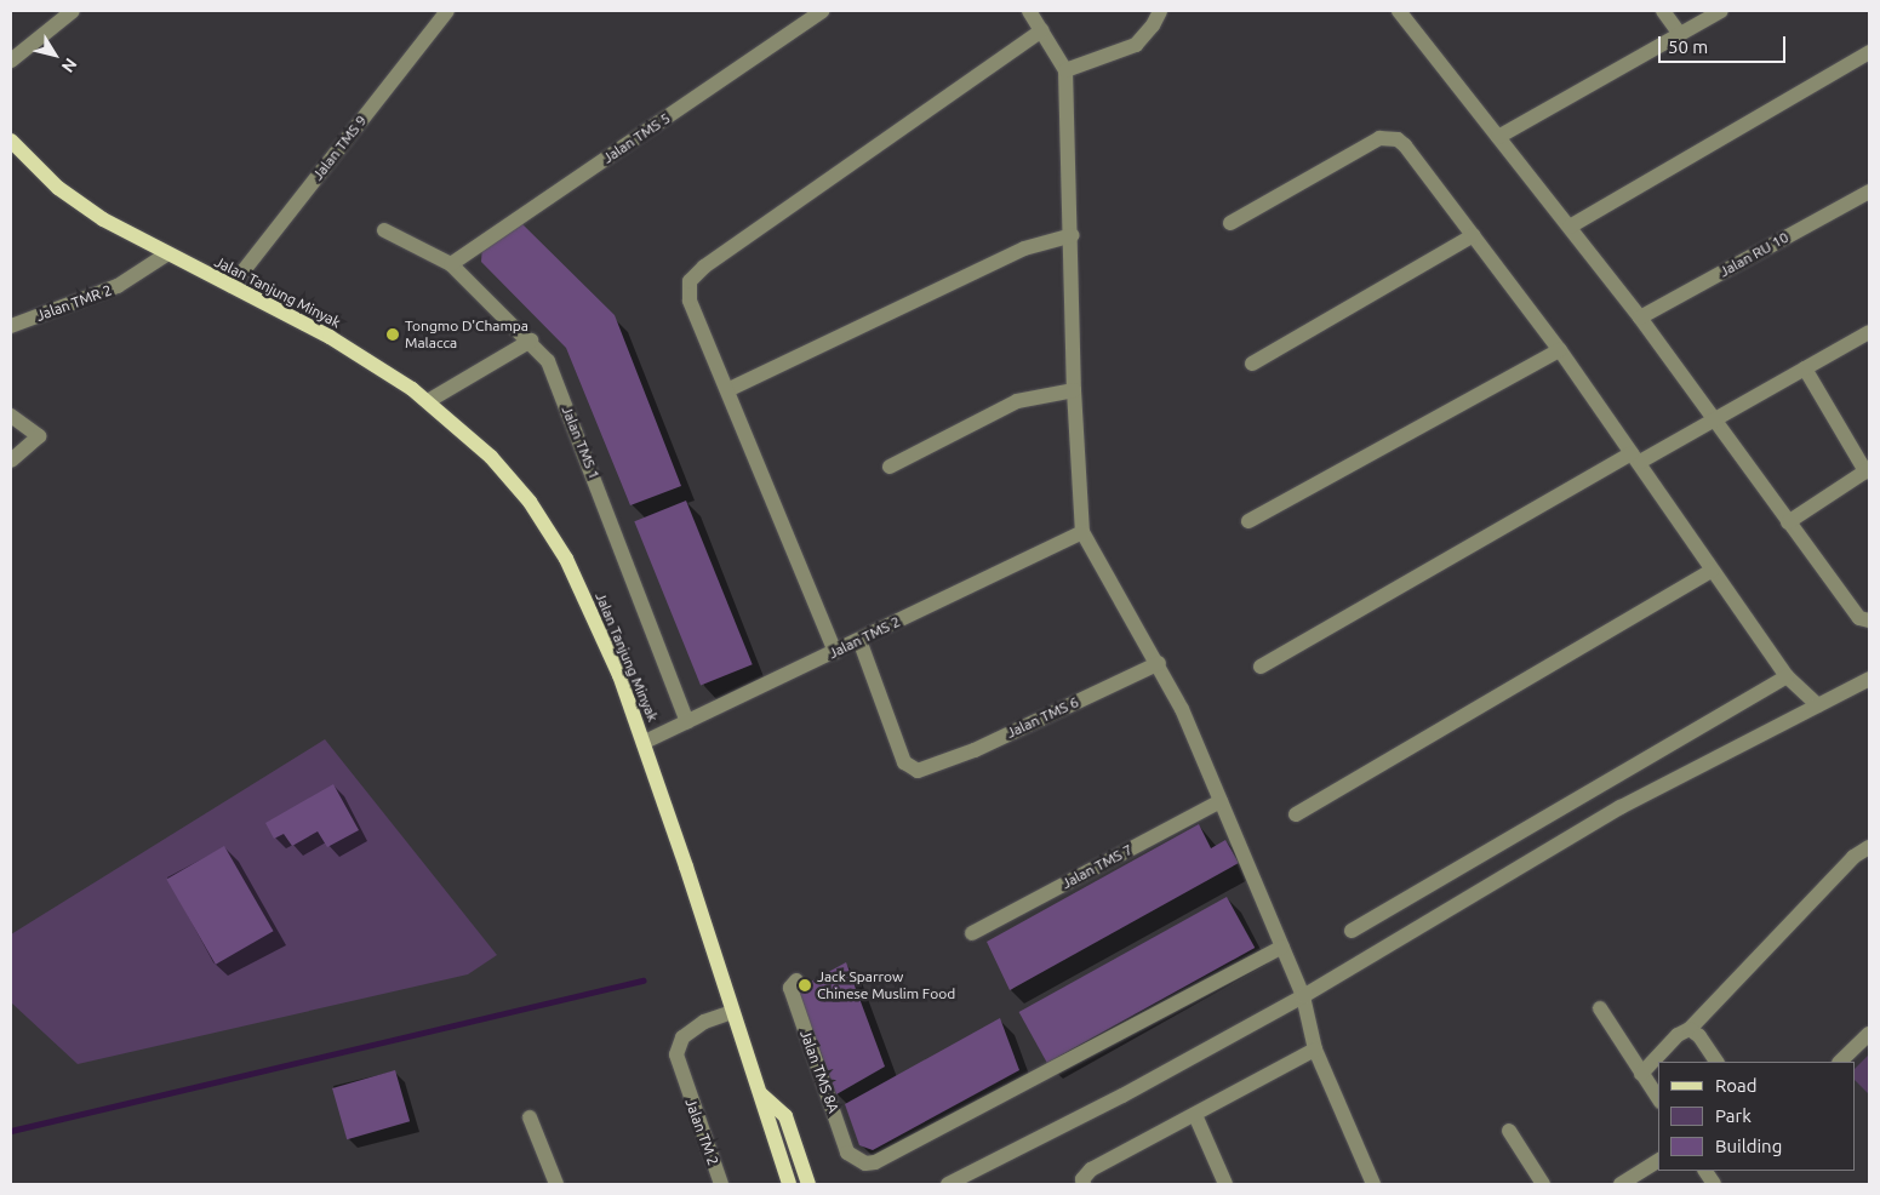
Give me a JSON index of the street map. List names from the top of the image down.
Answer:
{
  "streets": {
    "main road": ["Jalan Tanjung Minyak"],
    "street": [
      "Jalan TMS 5",
      "Jalan TMS 9",
      "Jalan RU 10",
      "Jalan TMR 2",
      "Jalan TMS 1",
      "Jalan TMS 2",
      "Jalan TMS 6",
      "Jalan TMS 7",
      "Jalan TMS 8A",
      "Jalan TM 2"
    ]
  },
  "crossings": [
    ["Jalan TMS 5", "Jalan TMS 1"],
    ["Jalan TMS 9", "Jalan Tanjung Minyak"],
    ["Jalan Tanjung Minyak", "Jalan TMR 2"],
    ["Jalan Tanjung Minyak", "Jalan TMS 2"],
    ["Jalan Tanjung Minyak", "Jalan TM 2"],
    ["Jalan TMS 1", "Jalan TMS 2"],
    ["Jalan TMS 2", "Jalan TMS 6"]
  ],
  "places": ["Tongmo D'Champa Malacca", "Jack Sparrow Chinese Muslim Food"],
  "legend": ["Road", "Park", "Building"],
  "scale_bar": "50 m",
  "north": "bottom right"
}
